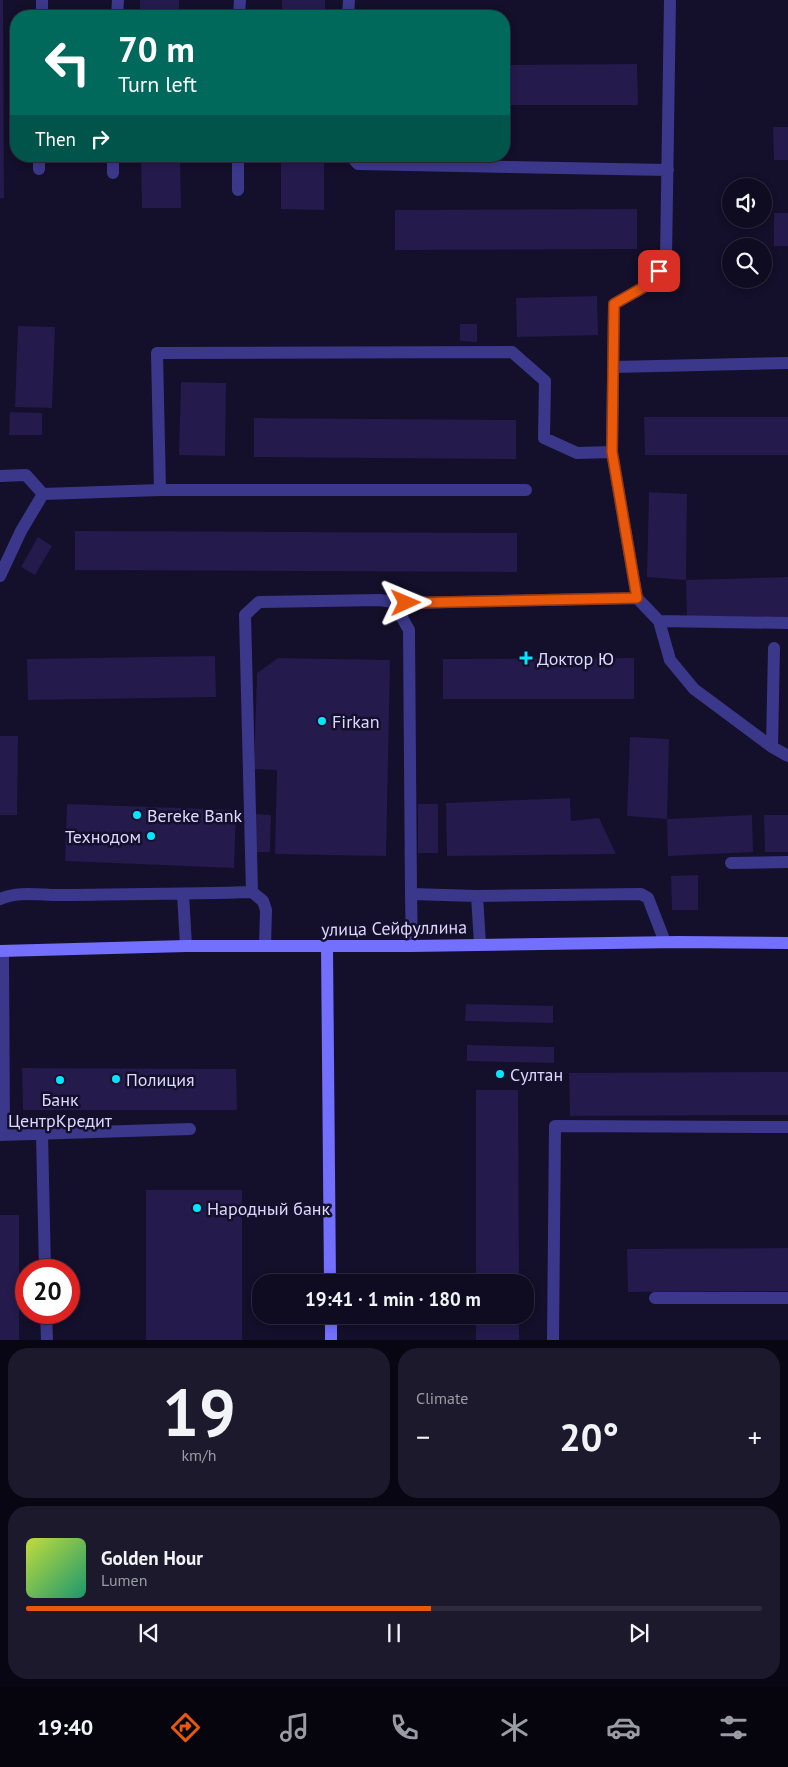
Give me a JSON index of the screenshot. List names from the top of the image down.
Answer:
{
  "streets": {
    "street": ["улица Сейфуллина"]
  },
  "places": {
    "health": ["Доктор Ю"],
    "other": [
      "Firkan",
      "Bereke Bank",
      "Технодом",
      "Султан",
      "Полиция",
      "Банк ЦентрКредит",
      "Народный банк"
    ]
  },
  "page": {
    "turn": ["70 m", "Turn left"],
    "then": "Then",
    "limit": "20",
    "trip": "19:41 · 1 min · 180 m",
    "tile": [
      ["19", "km/h"],
      "Climate"
    ],
    "heat": ["−", "20°", "+"],
    "song": ["Golden Hour", "Lumen"],
    "tabs": "19:40"
  }
}
